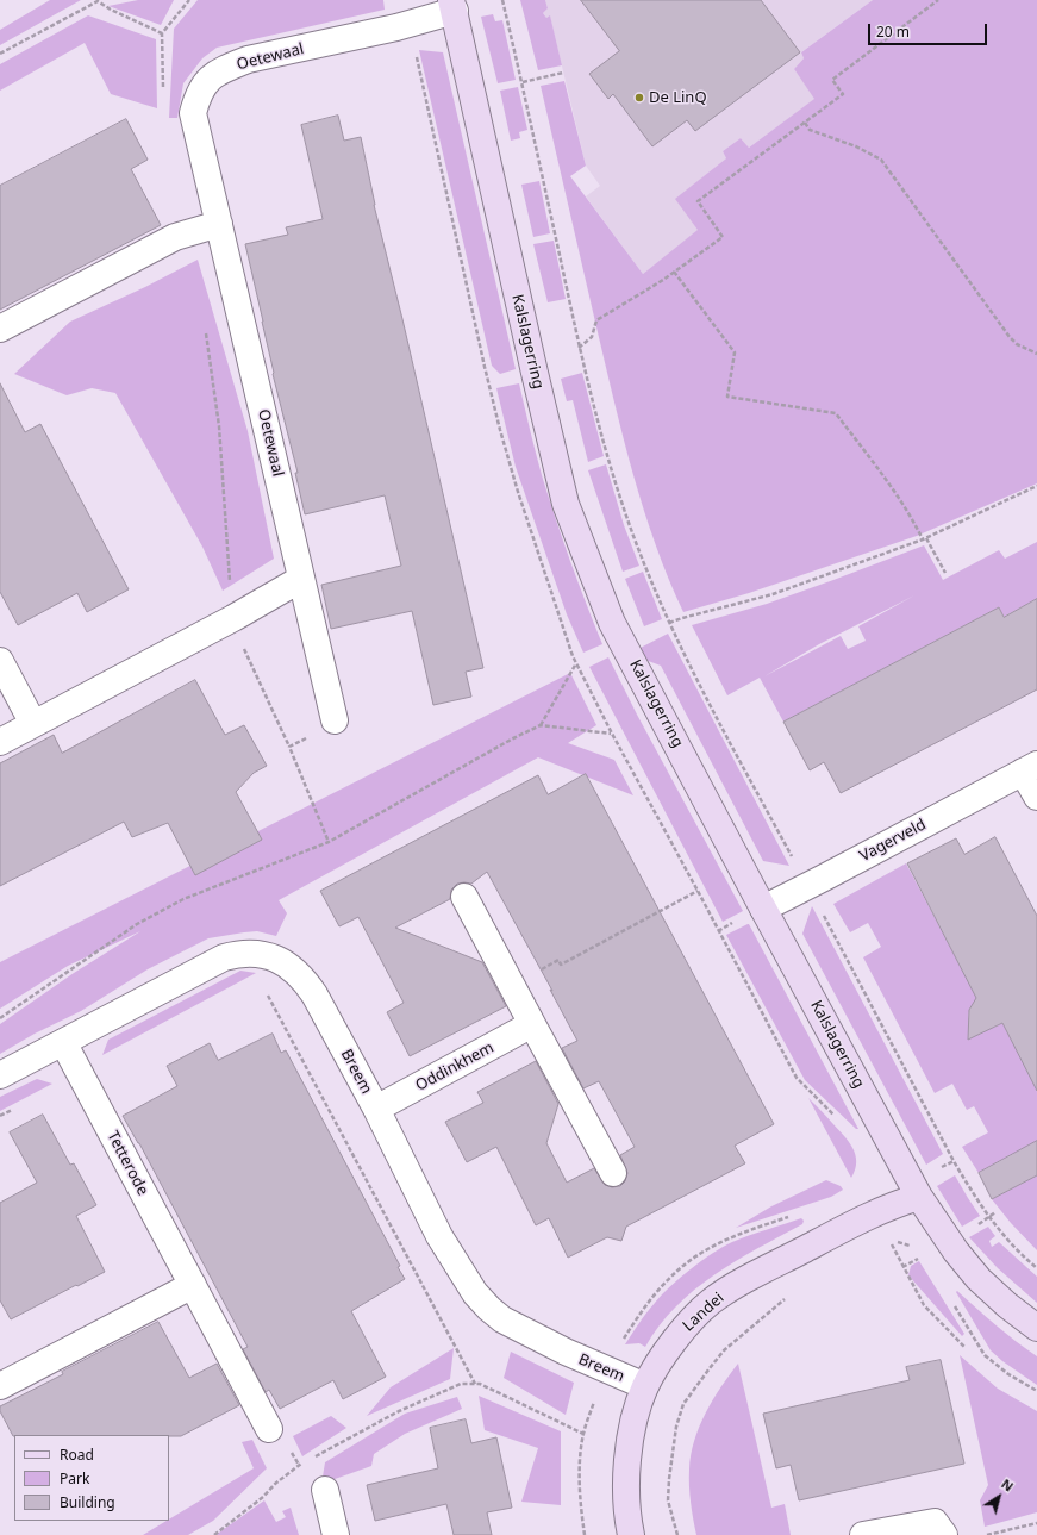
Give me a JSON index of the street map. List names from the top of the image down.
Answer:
{
  "streets": {
    "street": [
      "Oetewaal",
      "Kalslagerring",
      "Vagerveld",
      "Oddinkhem",
      "Breem",
      "Tetterode",
      "Landei"
    ]
  },
  "crossings": [
    ["Oetewaal", "Kalslagerring"],
    ["Kalslagerring", "Vagerveld"],
    ["Kalslagerring", "Landei"],
    ["Oddinkhem", "Breem"],
    ["Breem", "Tetterode"],
    ["Breem", "Landei"]
  ],
  "places": ["De LinQ"],
  "legend": ["Road", "Park", "Building"],
  "scale_bar": "20 m",
  "north": "top right"
}
